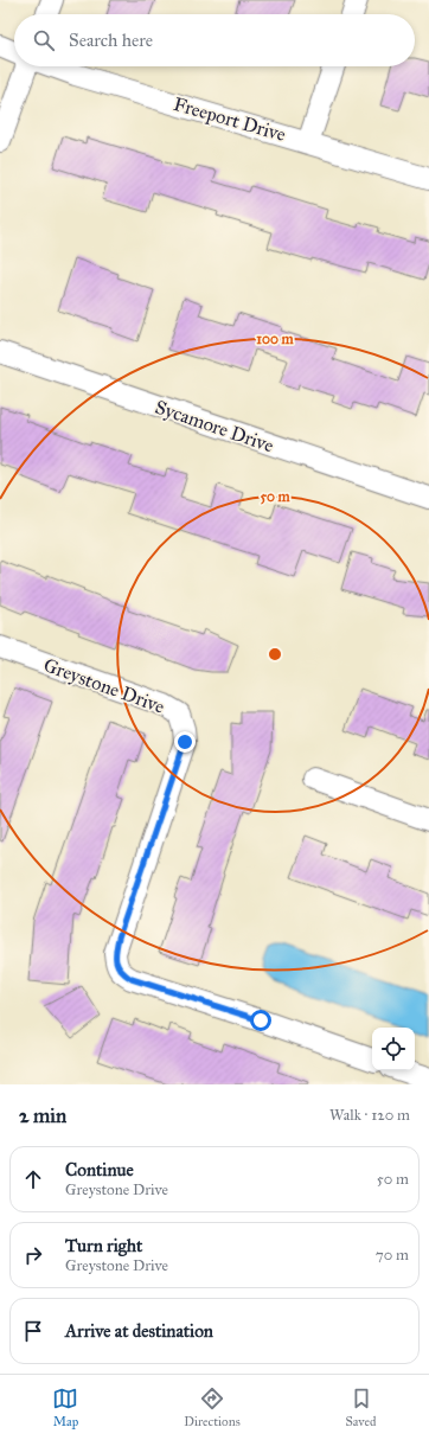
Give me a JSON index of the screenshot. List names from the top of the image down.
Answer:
{
  "streets": {
    "street": ["Freeport Drive", "Sycamore Drive", "Greystone Drive"]
  },
  "page": {
    "search": "Search here",
    "heading": ["2 min", "Walk · 120 m"],
    "list": [
      ["Continue", "Greystone Drive", "50 m"],
      ["Turn right", "Greystone Drive", "70 m"],
      "Arrive at destination"
    ],
    "nav": ["Map", "Directions", "Saved"]
  },
  "rings": ["100 m", "50 m"]
}
